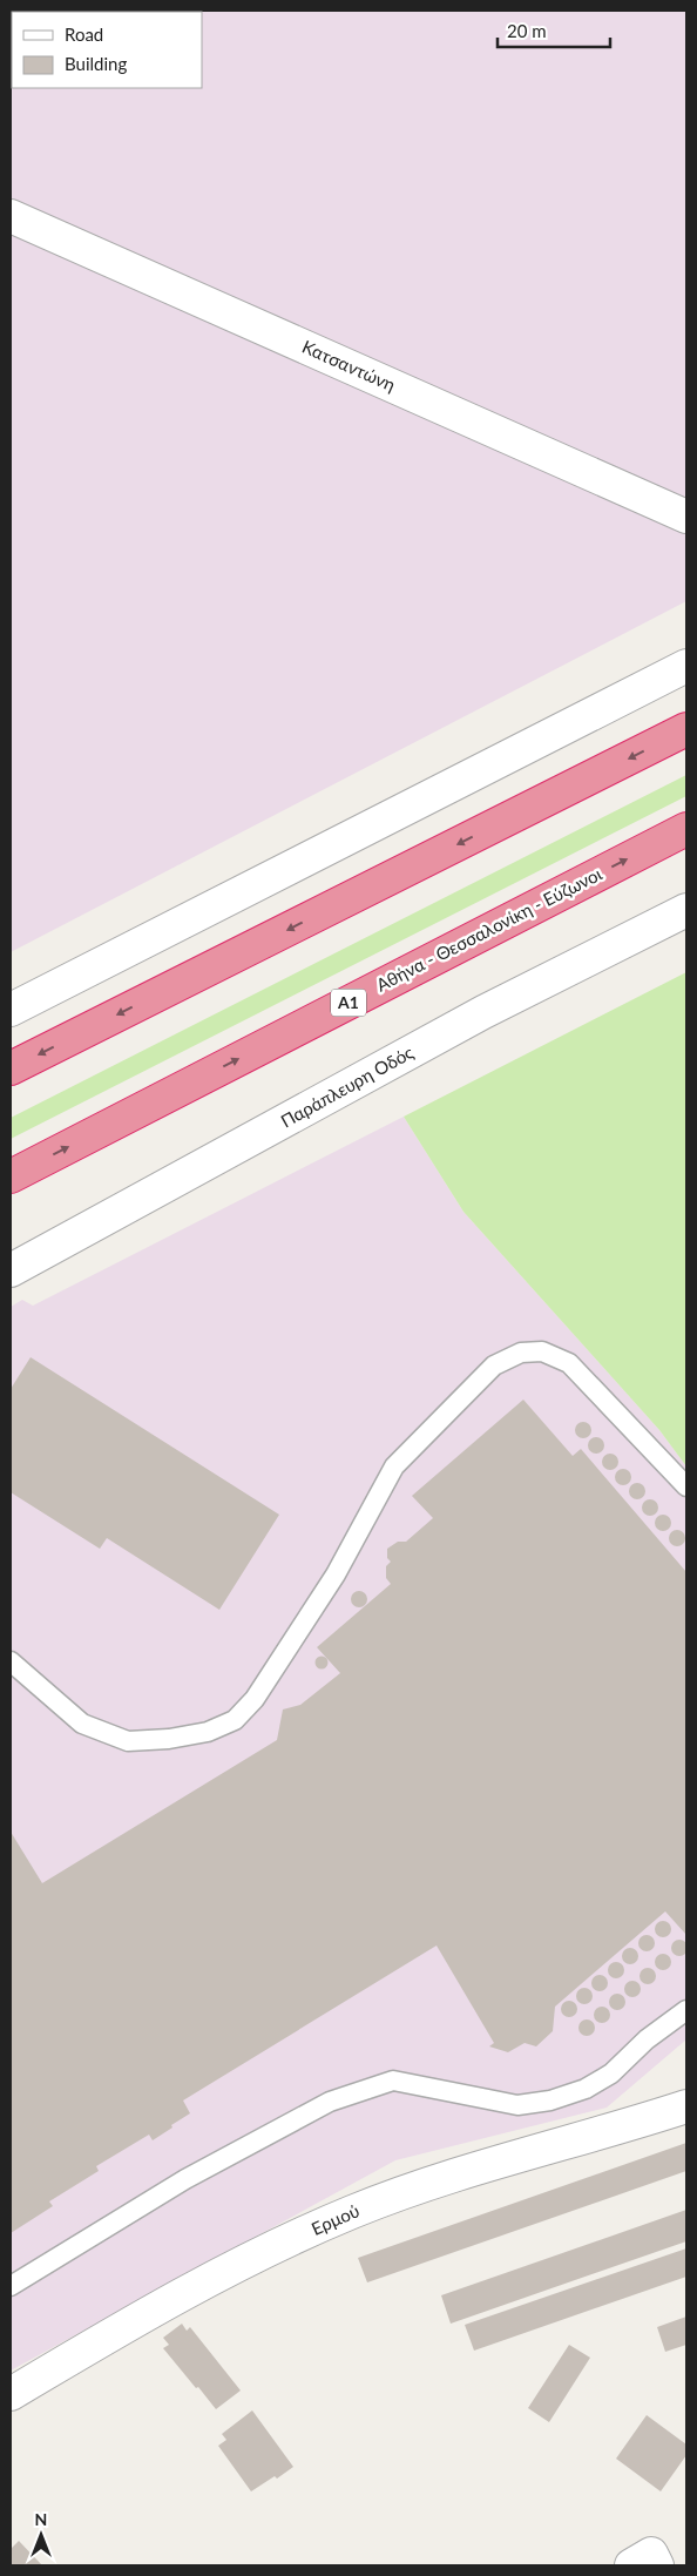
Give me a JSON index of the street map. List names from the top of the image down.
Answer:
{
  "streets": {
    "highway": ["Αθήνα - Θεσσαλονίκη - Εύζωνοι", "Α1"],
    "street": ["Κατσαντώνη", "Παράπλευρη Οδός", "Ερμού"]
  },
  "legend": ["Road", "Building"],
  "scale_bar": "20 m",
  "north": "top"
}
